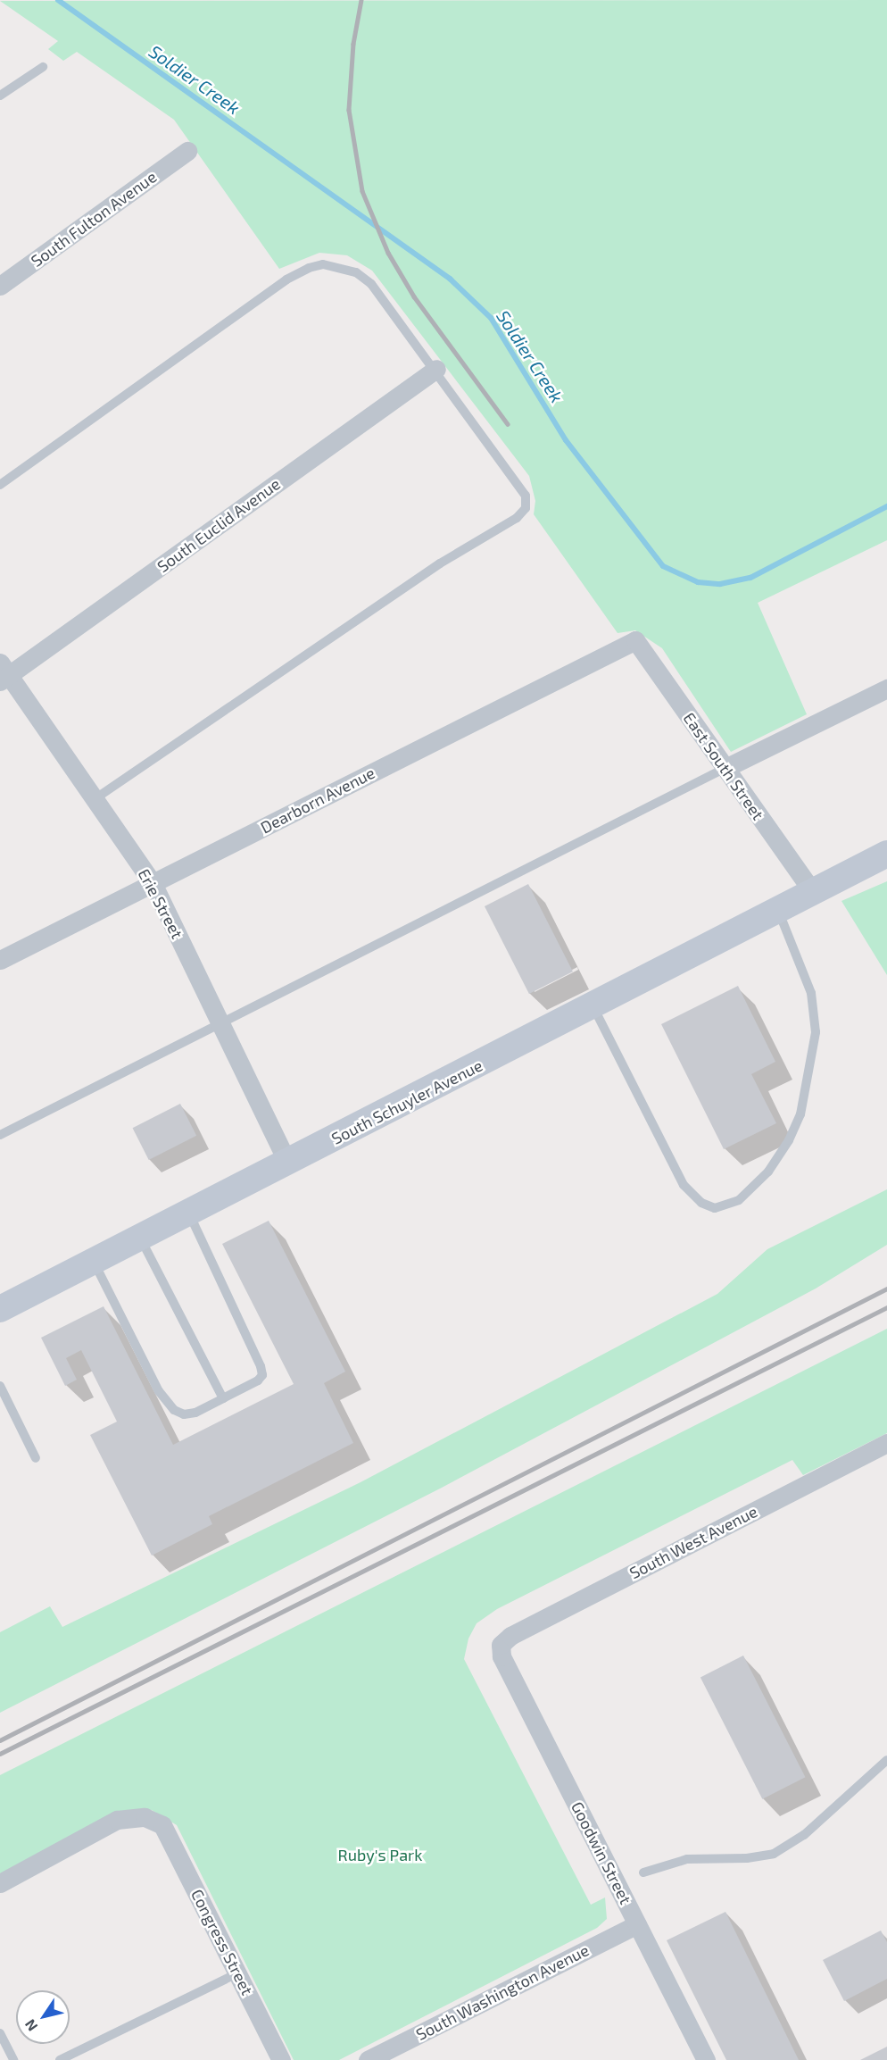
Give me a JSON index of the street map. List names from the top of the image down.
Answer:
{
  "streets": {
    "main road": ["South Schuyler Avenue"],
    "street": [
      "South Fulton Avenue",
      "South Euclid Avenue",
      "East South Street",
      "Dearborn Avenue",
      "Erie Street",
      "South West Avenue",
      "Goodwin Street",
      "Congress Street",
      "South Washington Avenue"
    ]
  },
  "crossings": [
    ["South Euclid Avenue", "Erie Street"],
    ["East South Street", "Dearborn Avenue"],
    ["East South Street", "South Schuyler Avenue"],
    ["Dearborn Avenue", "Erie Street"],
    ["Erie Street", "South Schuyler Avenue"],
    ["South West Avenue", "Goodwin Street"],
    ["Goodwin Street", "South Washington Avenue"]
  ],
  "water": ["Soldier Creek"],
  "parks": ["Ruby's Park"],
  "north": "bottom left"
}
